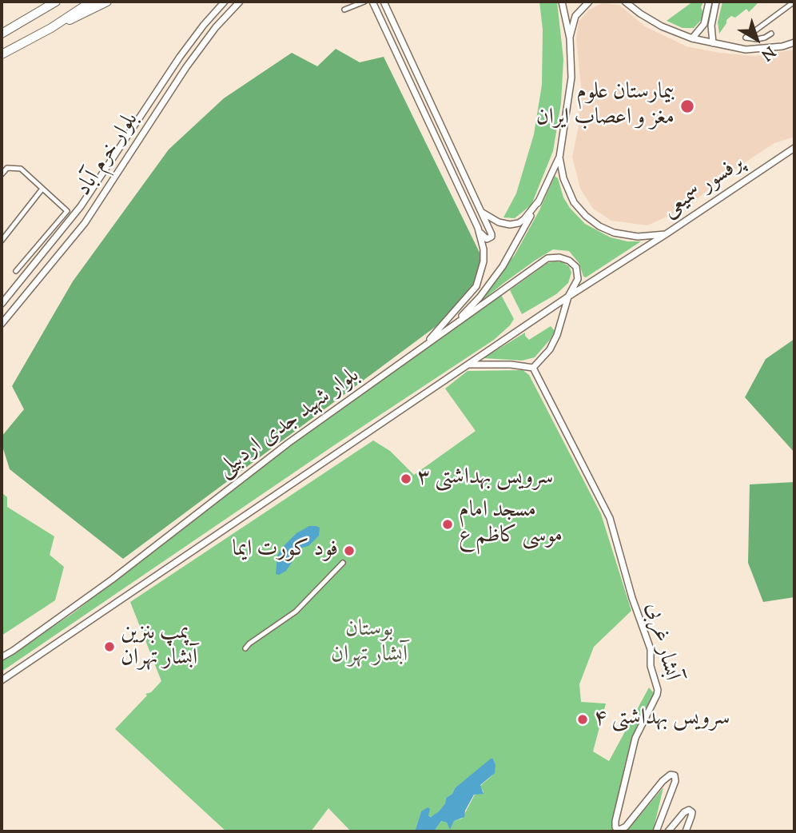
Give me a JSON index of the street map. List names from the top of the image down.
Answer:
{
  "streets": {
    "street": [
      "بلوار خرم آباد",
      "پرفسور سمیعی",
      "بلوار شهید جدی اردبیلی",
      "آبشار غربی"
    ]
  },
  "parks": ["بوستان آبشار تهران"],
  "places": [
    "بیمارستان علوم مغز و اعصاب ایران",
    "سرویس بهداشتی ۳",
    "مسجد امام موسی کاظم ع",
    "فود کورت ایما",
    "پمپ بنزین آبشار تهران",
    "سرویس بهداشتی ۴"
  ],
  "north": "bottom right"
}
